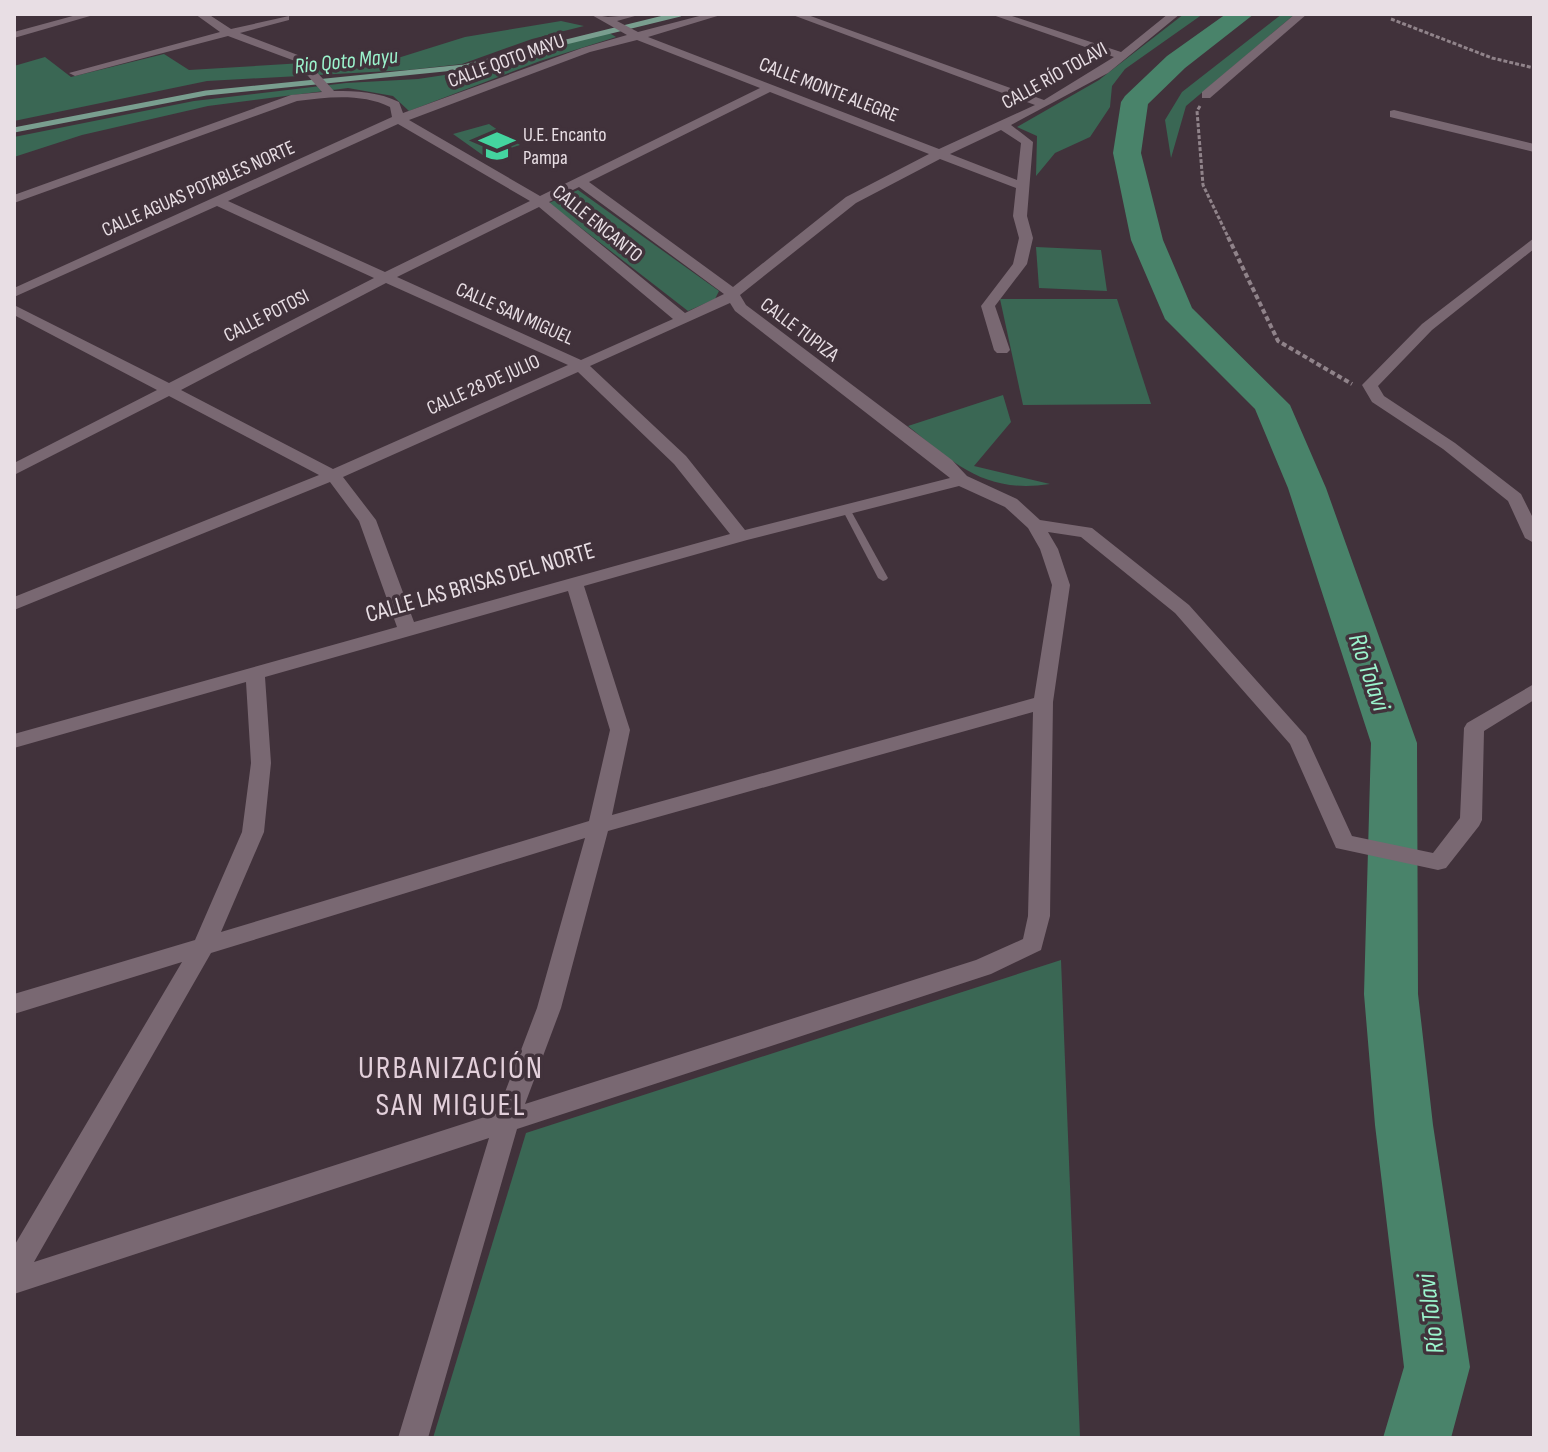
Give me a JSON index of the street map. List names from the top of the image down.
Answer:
{
  "streets": {
    "street": [
      "CALLE QOTO MAYU",
      "CALLE RÍO TOLAVI",
      "CALLE MONTE ALEGRE",
      "CALLE AGUAS POTABLES NORTE",
      "CALLE ENCANTO",
      "CALLE SAN MIGUEL",
      "CALLE POTOSI",
      "CALLE TUPIZA",
      "CALLE 28 DE JULIO",
      "CALLE LAS BRISAS DEL NORTE"
    ]
  },
  "crossings": [
    ["CALLE QOTO MAYU", "CALLE MONTE ALEGRE"],
    ["CALLE QOTO MAYU", "CALLE AGUAS POTABLES NORTE"],
    ["CALLE QOTO MAYU", "CALLE ENCANTO"],
    ["CALLE RÍO TOLAVI", "CALLE MONTE ALEGRE"],
    ["CALLE RÍO TOLAVI", "CALLE 28 DE JULIO"],
    ["CALLE MONTE ALEGRE", "CALLE POTOSI"],
    ["CALLE MONTE ALEGRE", "CALLE 28 DE JULIO"],
    ["CALLE AGUAS POTABLES NORTE", "CALLE ENCANTO"],
    ["CALLE AGUAS POTABLES NORTE", "CALLE SAN MIGUEL"],
    ["CALLE ENCANTO", "CALLE POTOSI"],
    ["CALLE ENCANTO", "CALLE 28 DE JULIO"],
    ["CALLE SAN MIGUEL", "CALLE POTOSI"],
    ["CALLE SAN MIGUEL", "CALLE 28 DE JULIO"],
    ["CALLE SAN MIGUEL", "CALLE LAS BRISAS DEL NORTE"],
    ["CALLE POTOSI", "CALLE TUPIZA"],
    ["CALLE TUPIZA", "CALLE 28 DE JULIO"],
    ["CALLE TUPIZA", "CALLE LAS BRISAS DEL NORTE"]
  ],
  "districts": ["URBANIZACIÓN SAN MIGUEL"],
  "water": ["Rio Qoto Mayu", "Río Tolavi"],
  "places": {
    "school or university": ["U.E. Encanto Pampa"]
  }
}
